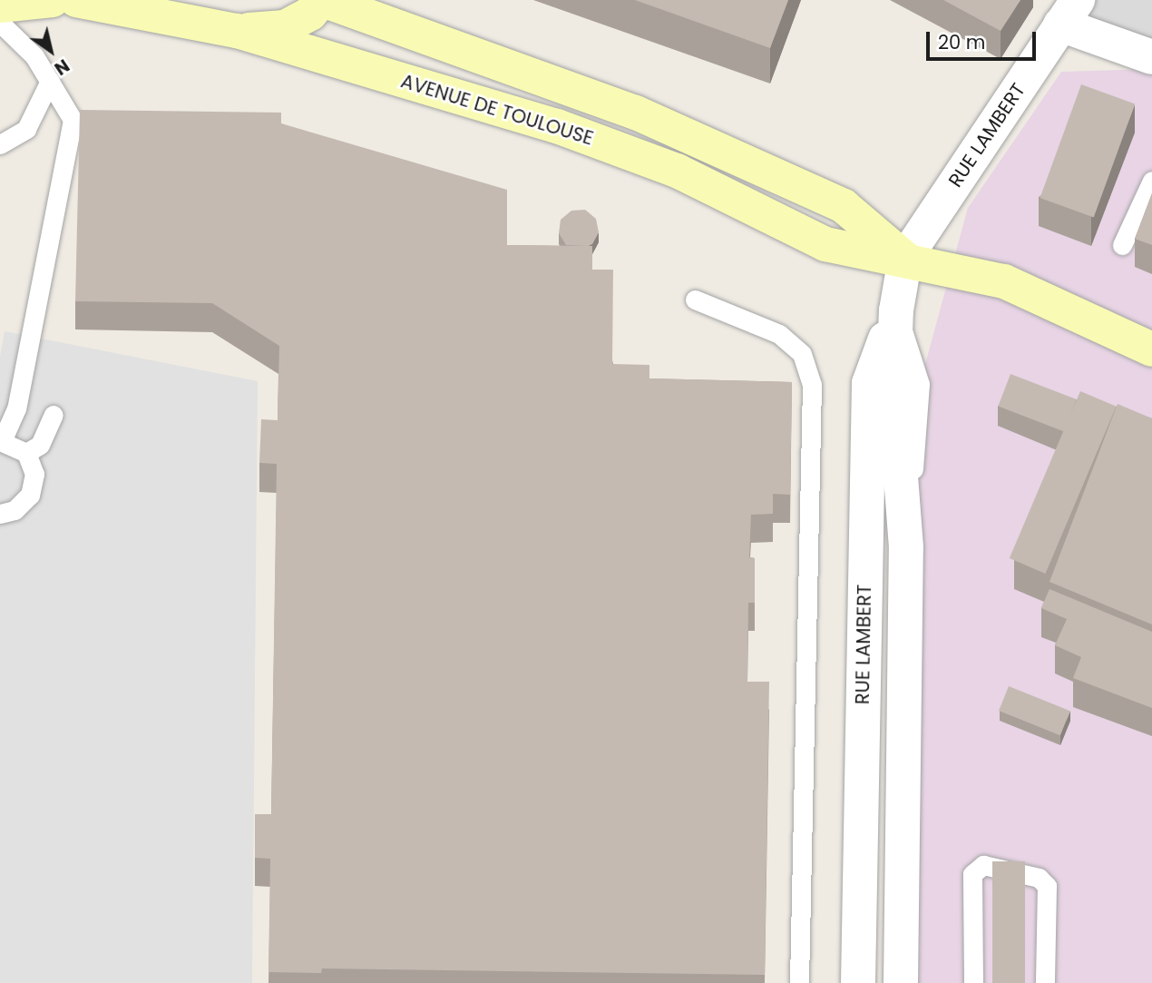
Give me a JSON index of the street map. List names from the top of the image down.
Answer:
{
  "streets": {
    "main road": ["AVENUE DE TOULOUSE"],
    "street": ["RUE LAMBERT"]
  },
  "crossings": [
    ["AVENUE DE TOULOUSE", "RUE LAMBERT"]
  ],
  "scale_bar": "20 m",
  "north": "bottom right"
}
